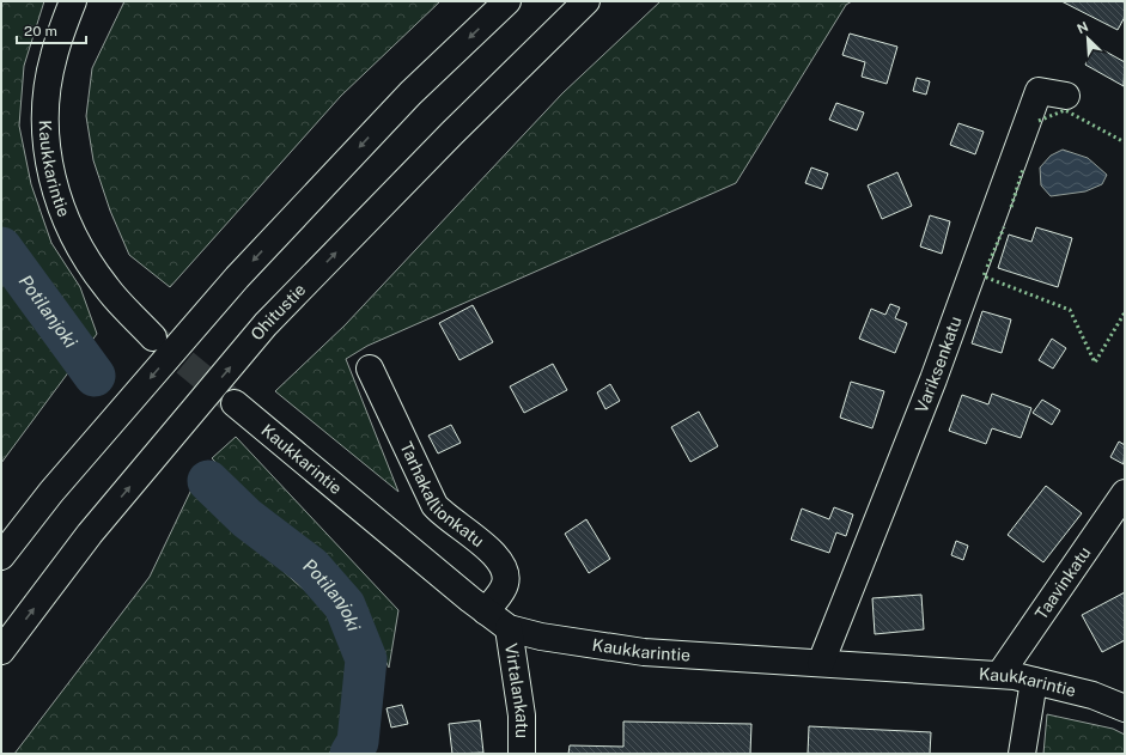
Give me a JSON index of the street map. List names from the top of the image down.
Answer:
{
  "streets": {
    "main road": [
      "Kaukkarintie",
      "Ohitustie",
      "Variksenkatu",
      "Tarhakallionkatu",
      "Taavinkatu",
      "Virtalankatu"
    ]
  },
  "crossings": [
    ["Kaukkarintie", "Variksenkatu"],
    ["Kaukkarintie", "Tarhakallionkatu"],
    ["Kaukkarintie", "Taavinkatu"],
    ["Kaukkarintie", "Virtalankatu"]
  ],
  "water": ["Potilanjoki"],
  "scale_bar": "20 m",
  "north": "top left"
}
